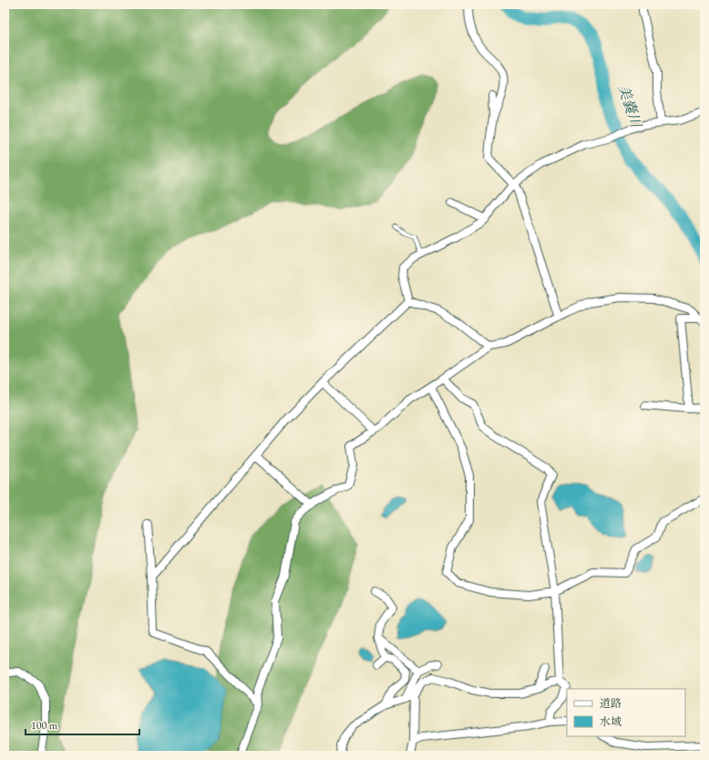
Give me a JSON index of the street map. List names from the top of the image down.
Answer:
{
  "water": ["美嚢川"],
  "legend": ["道路", "水域"],
  "scale_bar": "100 m"
}
